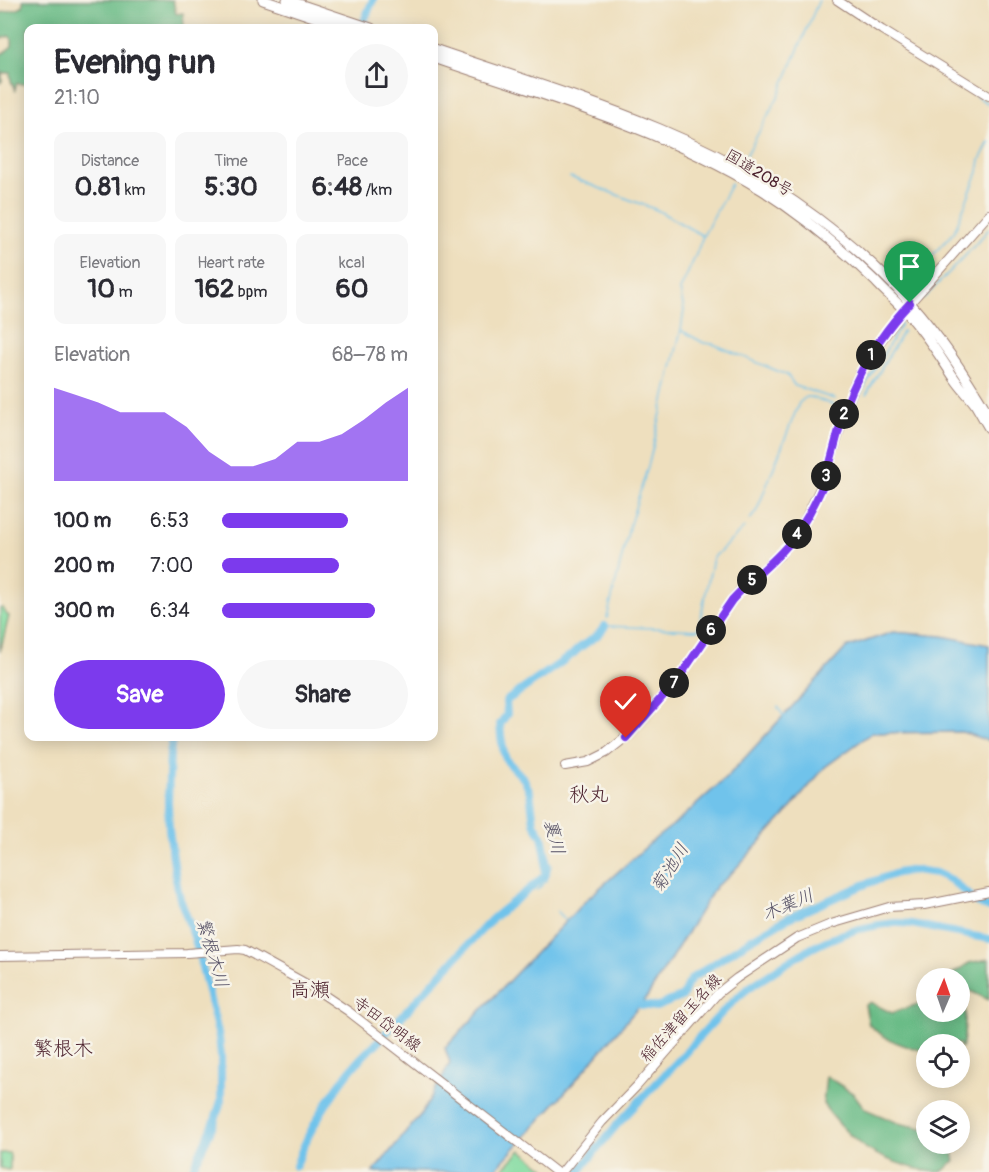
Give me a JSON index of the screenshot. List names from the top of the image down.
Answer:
{
  "streets": {
    "highway": ["国道208号"],
    "main road": ["稲佐津留玉名線", "寺田岱明線"]
  },
  "districts": ["秋丸", "高瀬", "繁根木"],
  "water": [
    "裏川",
    "菊池川",
    "木葉川",
    "繁根木川"
  ],
  "north": "top",
  "page": {
    "heading": ["Evening run", "21:10"],
    "stats": [
      ["Distance", "0.81 km"],
      ["Time", "5:30"],
      ["Pace", "6:48 /km"],
      ["Elevation", "10 m"],
      ["Heart rate", "162 bpm"],
      ["kcal", "60"]
    ],
    "chart": ["Elevation", "68–78 m"],
    "pins": [
      "1",
      "2",
      "3",
      "4",
      "5",
      "6",
      "7"
    ],
    "list": [
      {
        "name": "100 m",
        "note": "6:53"
      },
      {
        "name": "200 m",
        "note": "7:00"
      },
      {
        "name": "300 m",
        "note": "6:34"
      }
    ],
    "buttons": ["Save", "Share"]
  }
}
